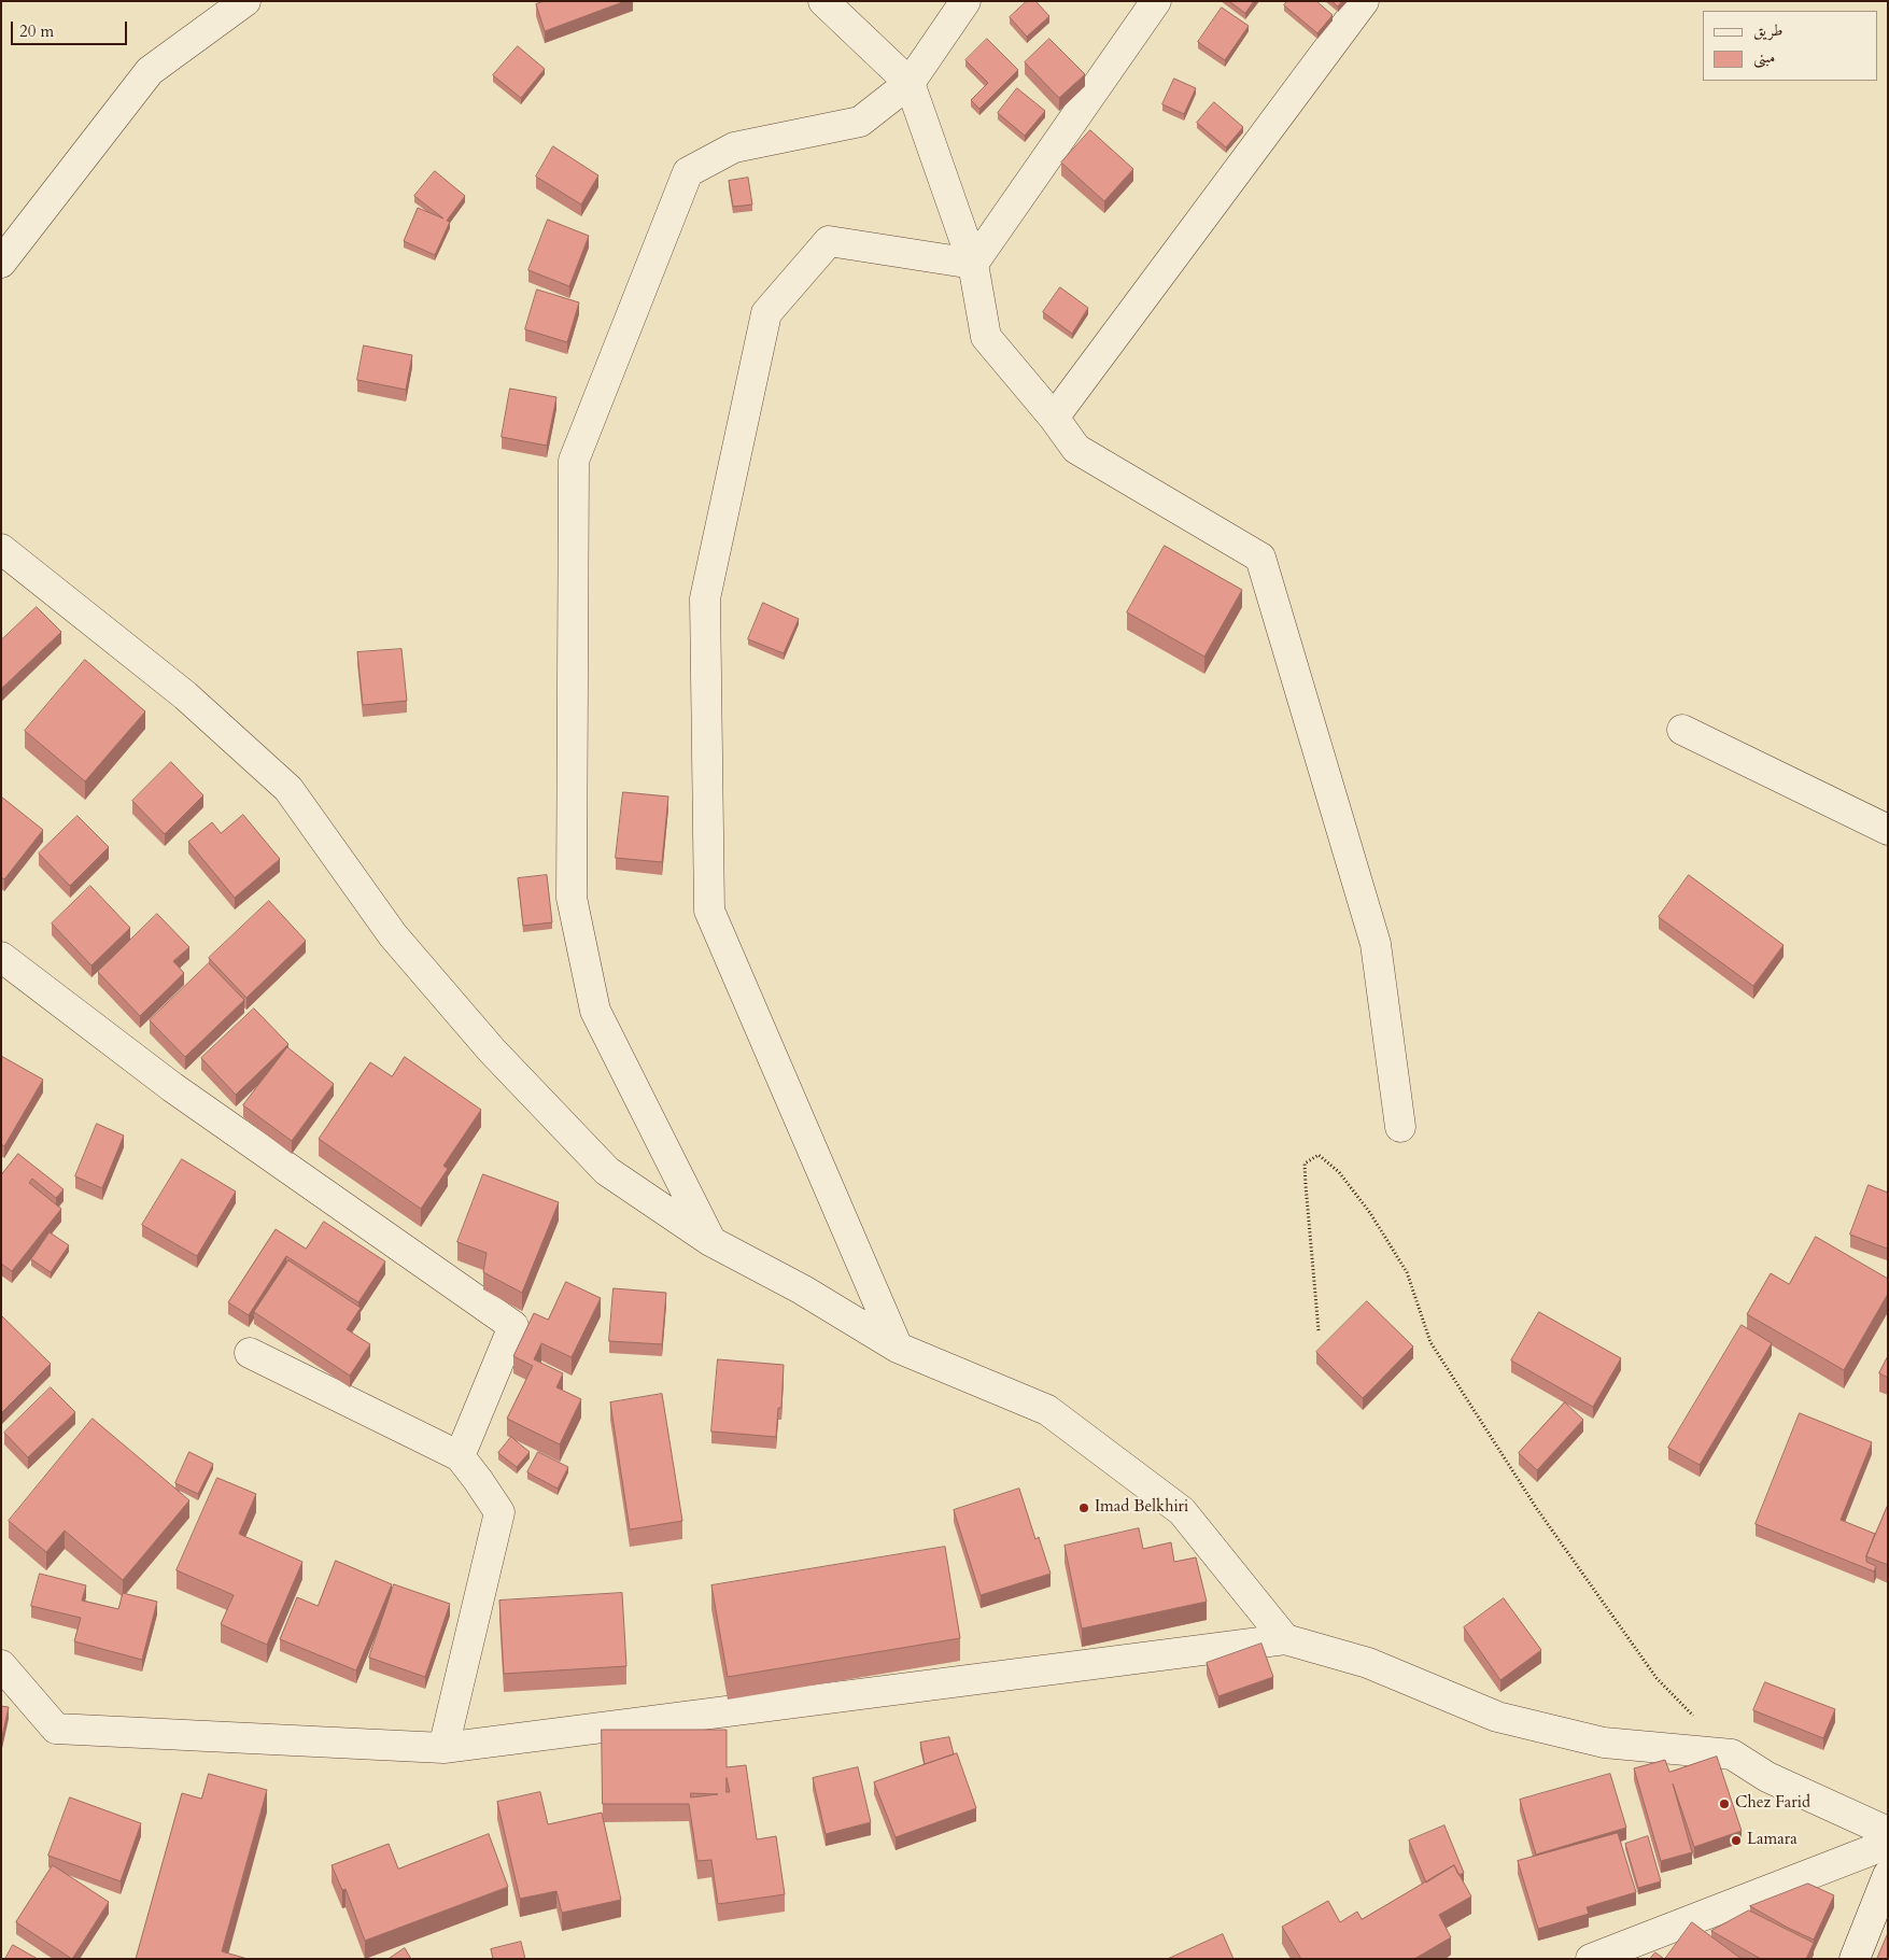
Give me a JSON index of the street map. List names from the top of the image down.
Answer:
{
  "places": ["Imad Belkhiri", "Chez Farid", "Lamara"],
  "legend": ["طريق", "مبنى"],
  "scale_bar": "20 m"
}
